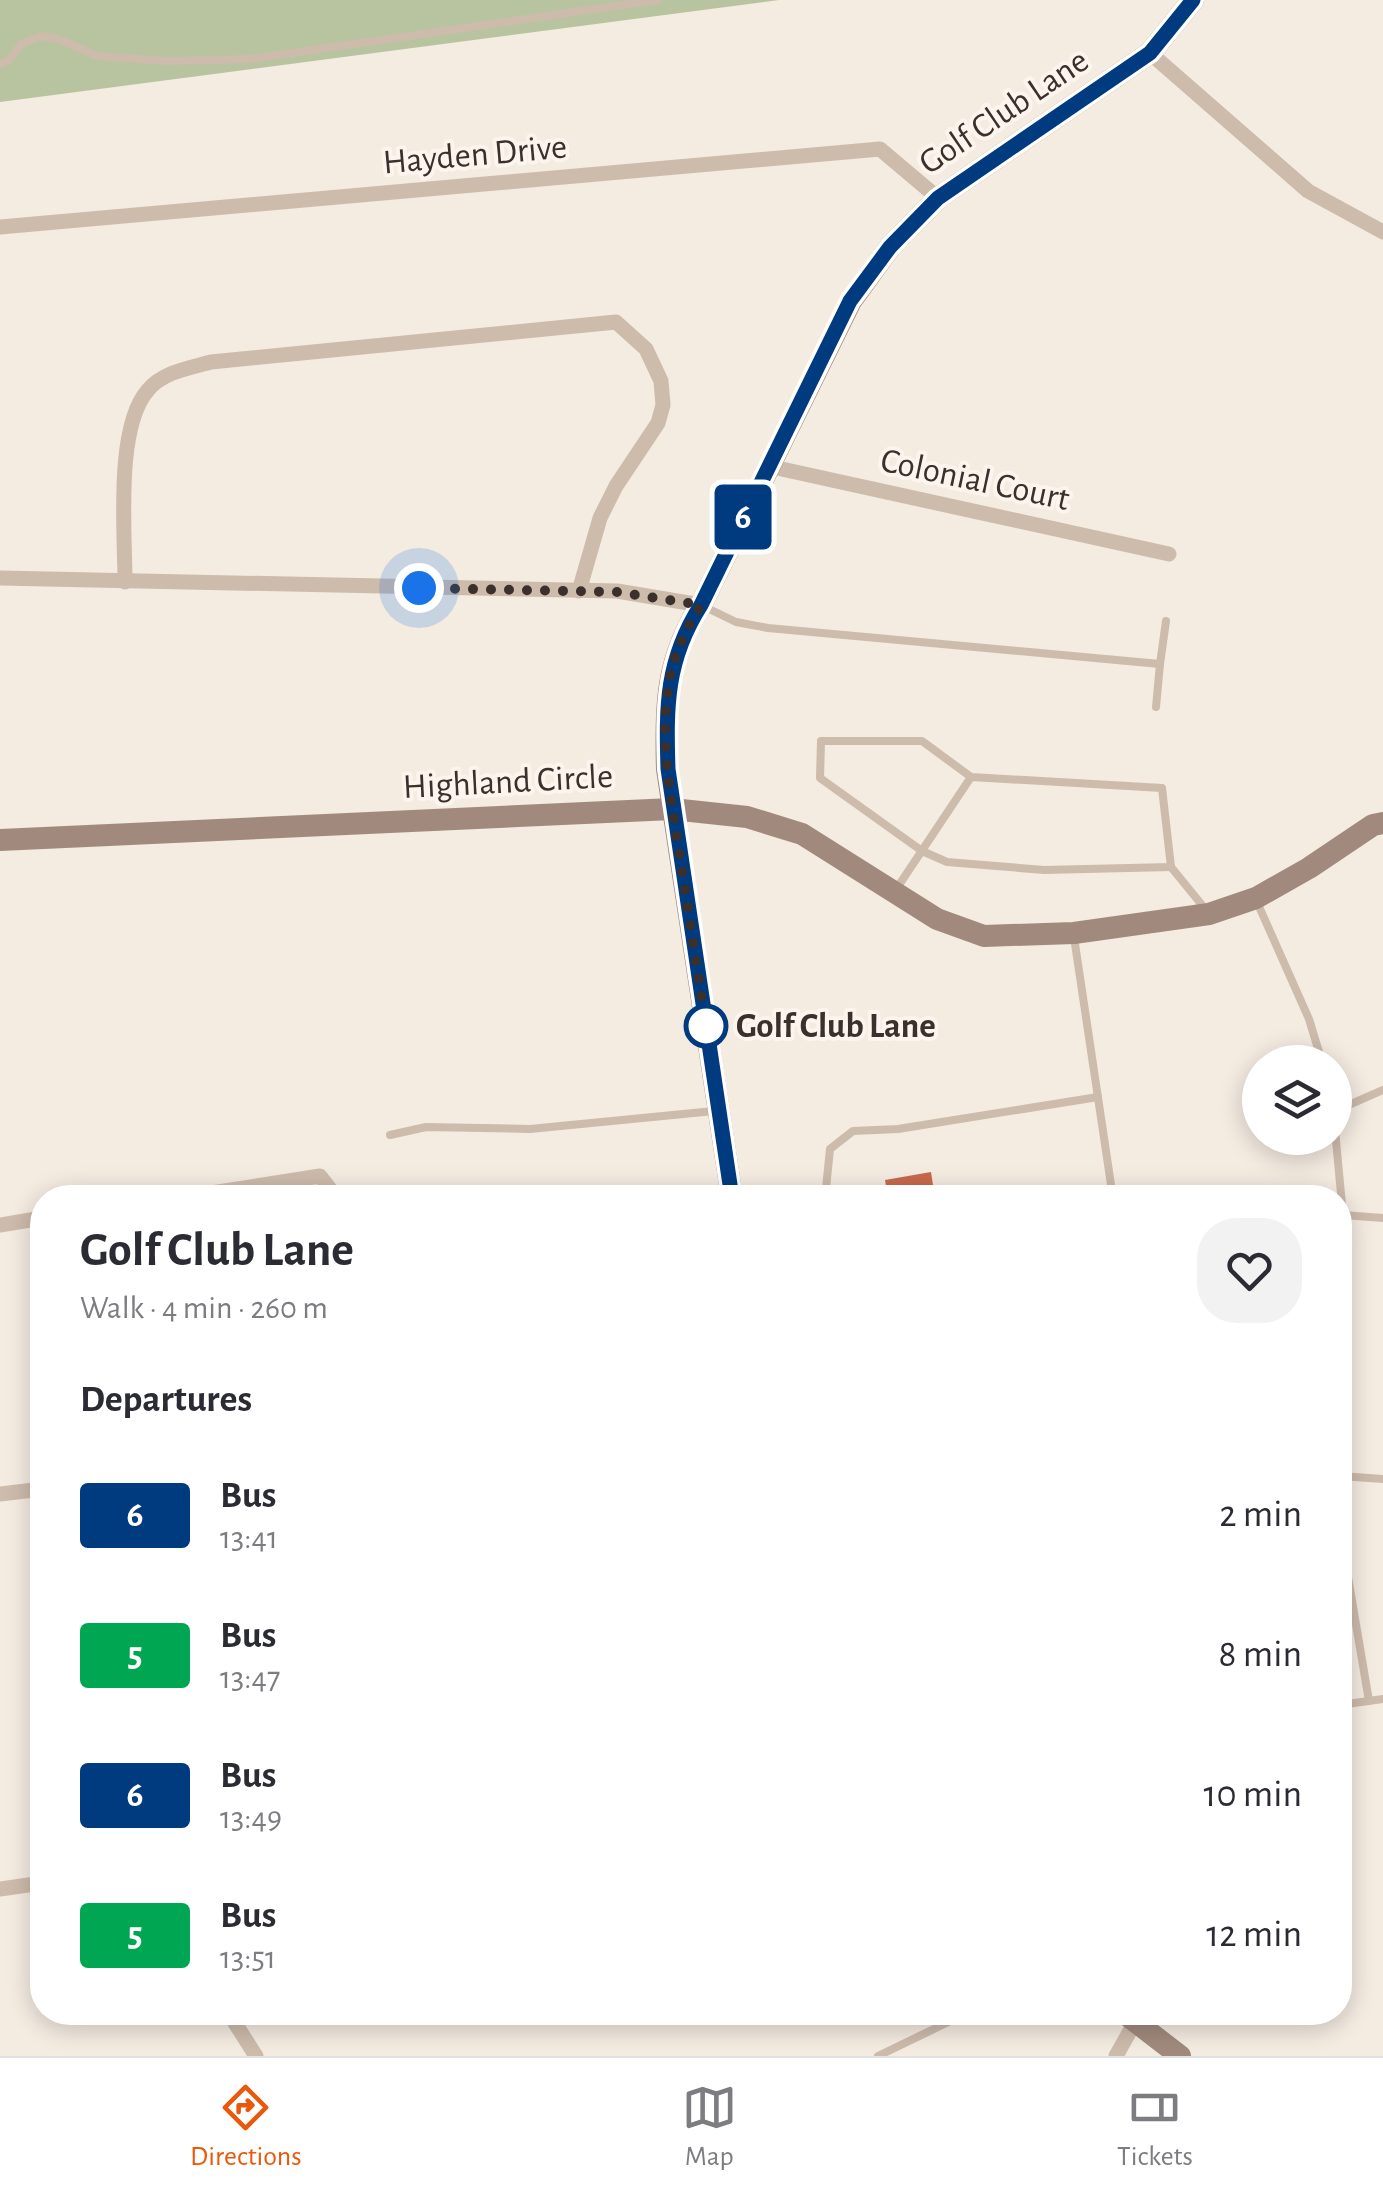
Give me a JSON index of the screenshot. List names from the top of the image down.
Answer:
{
  "streets": {
    "street": [
      "Golf Club Lane",
      "Hayden Drive",
      "Colonial Court",
      "Highland Circle"
    ]
  },
  "crossings": [
    ["Golf Club Lane", "Hayden Drive"],
    ["Golf Club Lane", "Colonial Court"],
    ["Golf Club Lane", "Highland Circle"]
  ],
  "places": ["Golf Club Lane"],
  "lines": ["bus line 6"],
  "page": {
    "on_map": "6",
    "heading": [
      ["Golf Club Lane", "Walk · 4 min · 260 m"],
      "Departures"
    ],
    "list": [
      {
        "mark": "6",
        "name": "Bus",
        "note": "13:41",
        "value": "2 min"
      },
      {
        "mark": "5",
        "name": "Bus",
        "note": "13:47",
        "value": "8 min"
      },
      {
        "mark": "6",
        "name": "Bus",
        "note": "13:49",
        "value": "10 min"
      },
      {
        "mark": "5",
        "name": "Bus",
        "note": "13:51",
        "value": "12 min"
      }
    ],
    "tabs": ["Directions", "Map", "Tickets"]
  }
}
